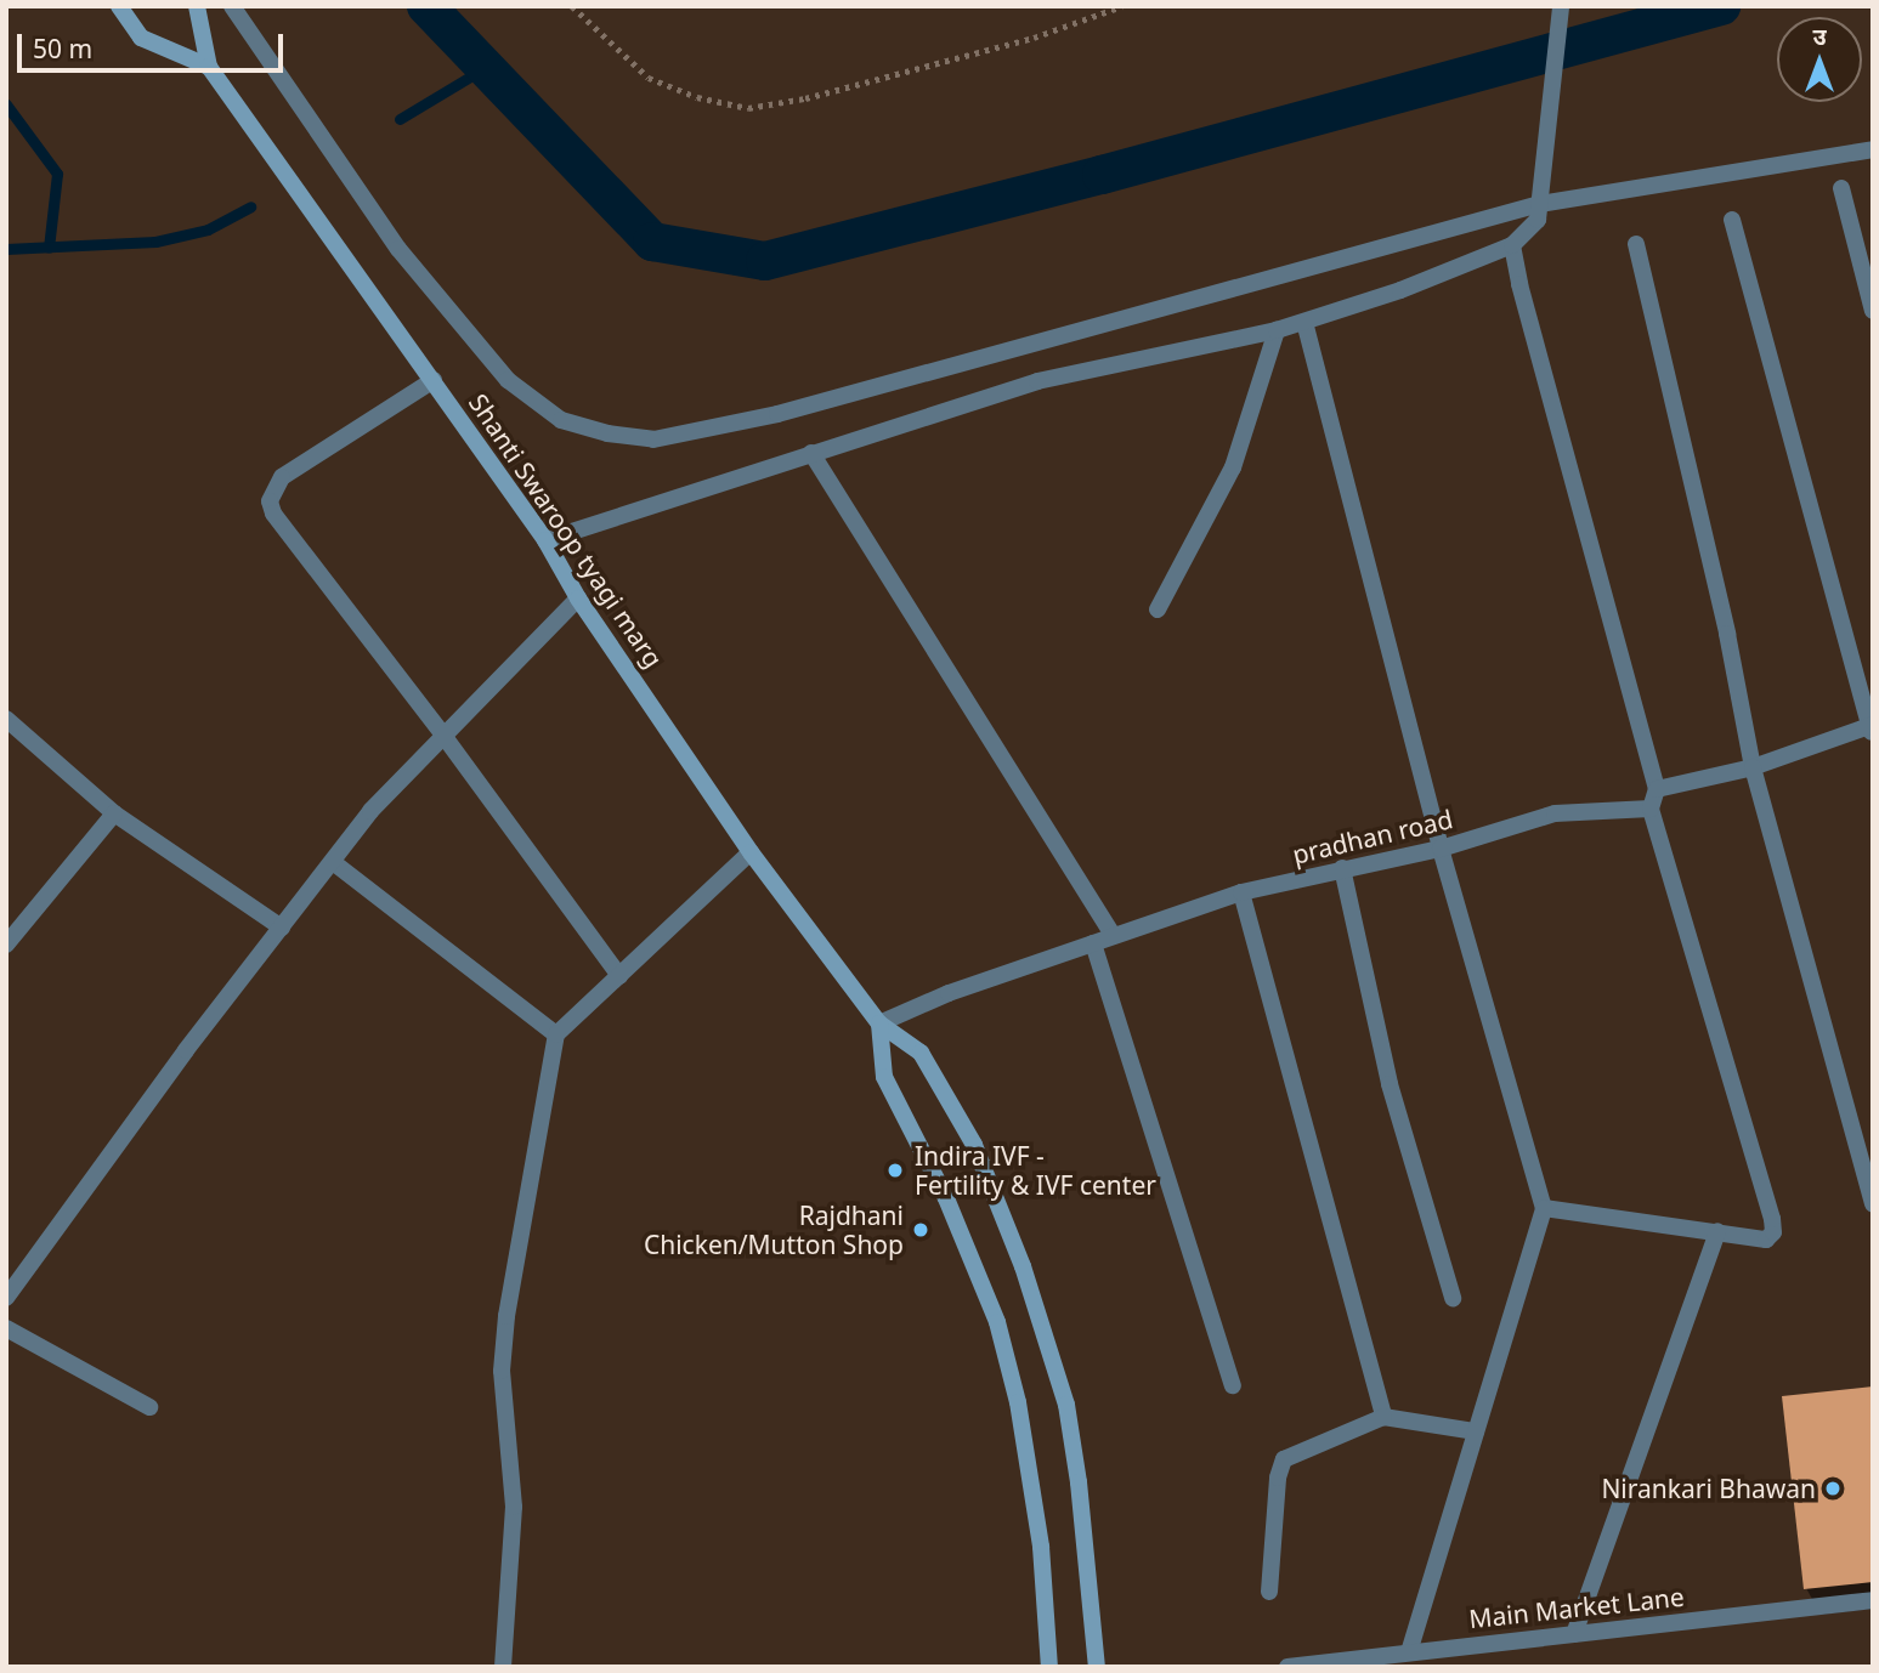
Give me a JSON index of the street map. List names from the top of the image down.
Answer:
{
  "streets": {
    "main road": ["Shanti Swaroop tyagi marg"],
    "street": ["pradhan road", "Main Market Lane"]
  },
  "crossings": [
    ["Shanti Swaroop tyagi marg", "pradhan road"]
  ],
  "places": ["Indira IVF - Fertility & IVF center", "Rajdhani Chicken/Mutton Shop", "Nirankari Bhawan"],
  "scale_bar": "50 m",
  "north": "top"
}
